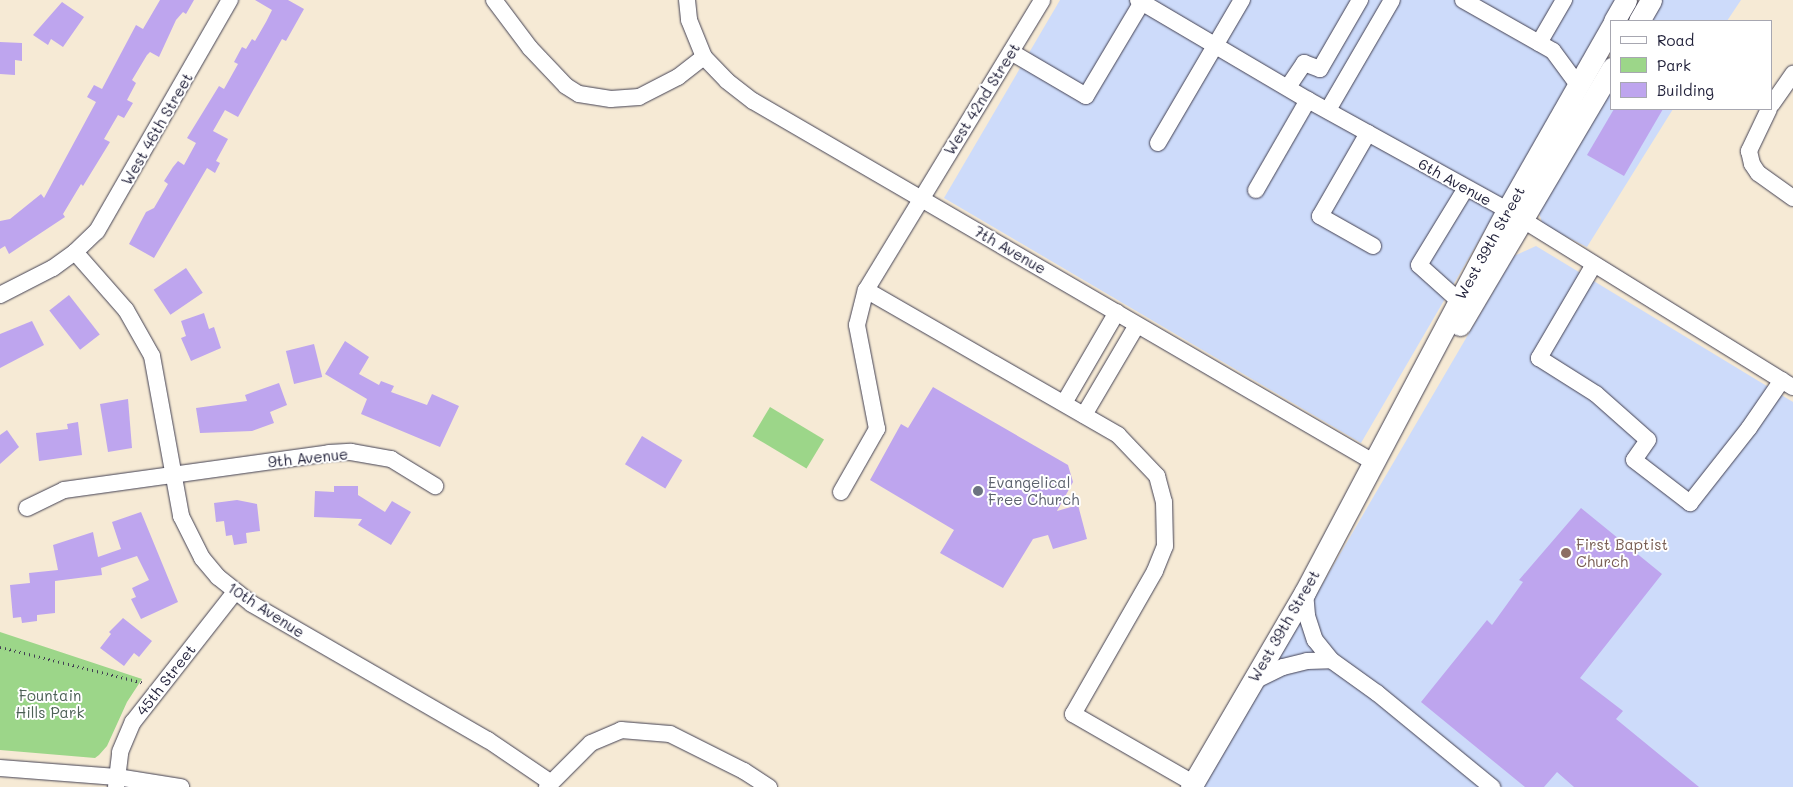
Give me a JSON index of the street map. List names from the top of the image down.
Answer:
{
  "streets": {
    "main road": ["West 39th Street"],
    "street": [
      "West 42nd Street",
      "West 46th Street",
      "6th Avenue",
      "7th Avenue",
      "9th Avenue",
      "10th Avenue",
      "45th Street"
    ]
  },
  "crossings": [
    ["West 42nd Street", "7th Avenue"],
    ["West 46th Street", "10th Avenue"],
    ["6th Avenue", "West 39th Street"],
    ["West 39th Street", "7th Avenue"],
    ["9th Avenue", "10th Avenue"],
    ["10th Avenue", "45th Street"]
  ],
  "parks": ["Fountain Hills Park"],
  "places": ["Evangelical Free Church", "First Baptist Church"],
  "legend": ["Road", "Park", "Building"]
}
